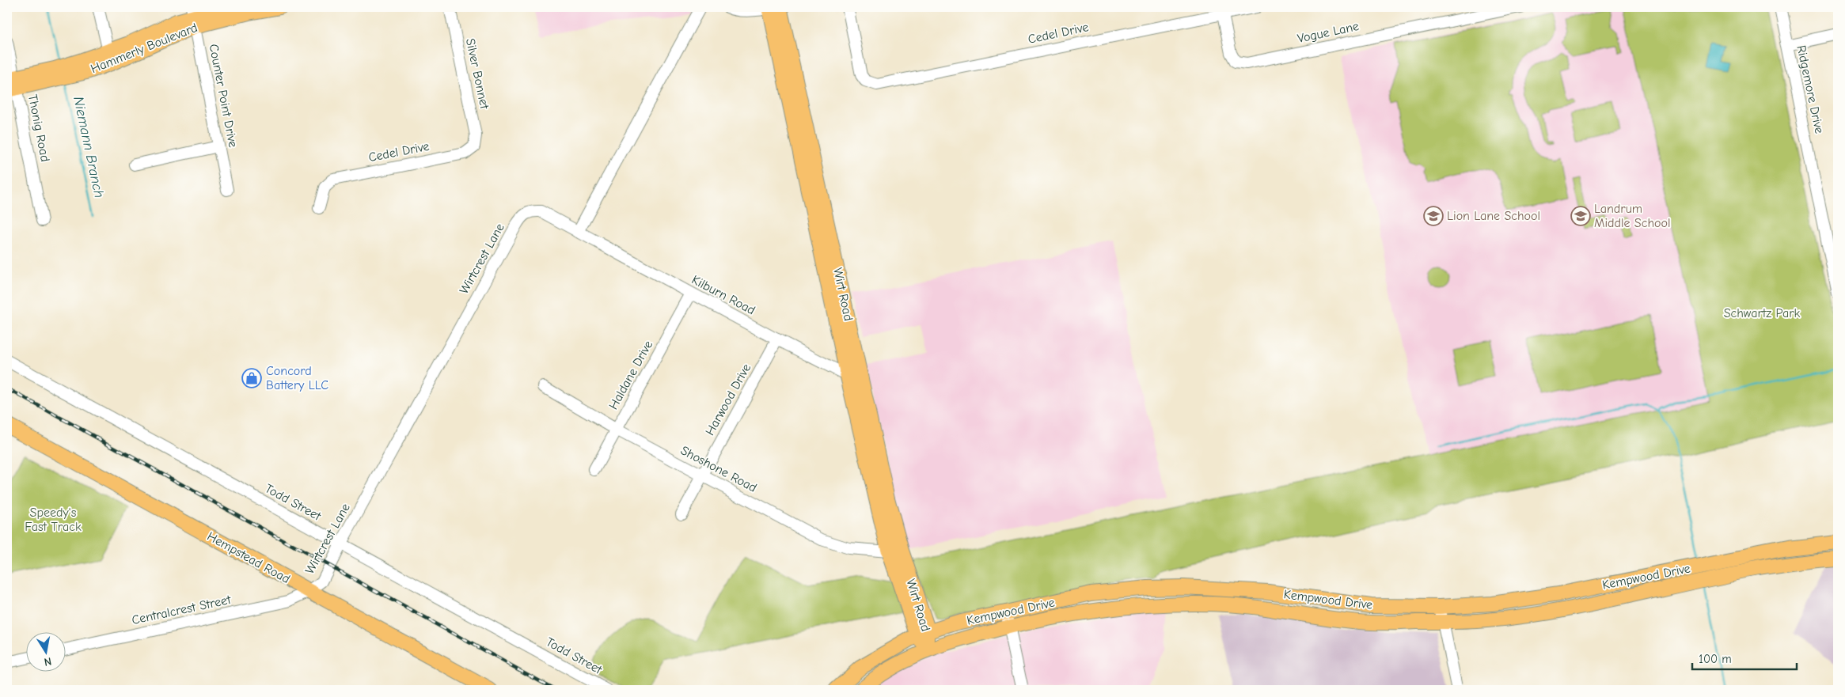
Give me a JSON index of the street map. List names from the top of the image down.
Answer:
{
  "streets": {
    "main road": [
      "Hammerly Boulevard",
      "Wirt Road",
      "Hempstead Road",
      "Kempwood Drive"
    ],
    "street": [
      "Vogue Lane",
      "Cedel Drive",
      "Silver Bonnet",
      "Ridgemore Drive",
      "Counter Point Drive",
      "Thonig Road",
      "Wirtcrest Lane",
      "Kilburn Road",
      "Haldane Drive",
      "Harwood Drive",
      "Shoshone Road",
      "Todd Street",
      "Centralcrest Street"
    ]
  },
  "crossings": [
    ["Vogue Lane", "Cedel Drive"],
    ["Cedel Drive", "Silver Bonnet"],
    ["Hammerly Boulevard", "Counter Point Drive"],
    ["Hammerly Boulevard", "Thonig Road"],
    ["Wirtcrest Lane", "Kilburn Road"],
    ["Wirtcrest Lane", "Todd Street"],
    ["Wirtcrest Lane", "Hempstead Road"],
    ["Wirtcrest Lane", "Centralcrest Street"],
    ["Wirt Road", "Kilburn Road"],
    ["Wirt Road", "Shoshone Road"],
    ["Wirt Road", "Kempwood Drive"],
    ["Kilburn Road", "Haldane Drive"],
    ["Kilburn Road", "Harwood Drive"],
    ["Haldane Drive", "Shoshone Road"],
    ["Harwood Drive", "Shoshone Road"],
    ["Hempstead Road", "Centralcrest Street"]
  ],
  "water": ["Niemann Branch"],
  "parks": ["Schwartz Park", "Speedy's Fast Track"],
  "places": {
    "school or university": ["Lion Lane School", "Landrum Middle School"],
    "shop": ["Concord Battery LLC"]
  },
  "scale_bar": "100 m",
  "north": "bottom"
}
